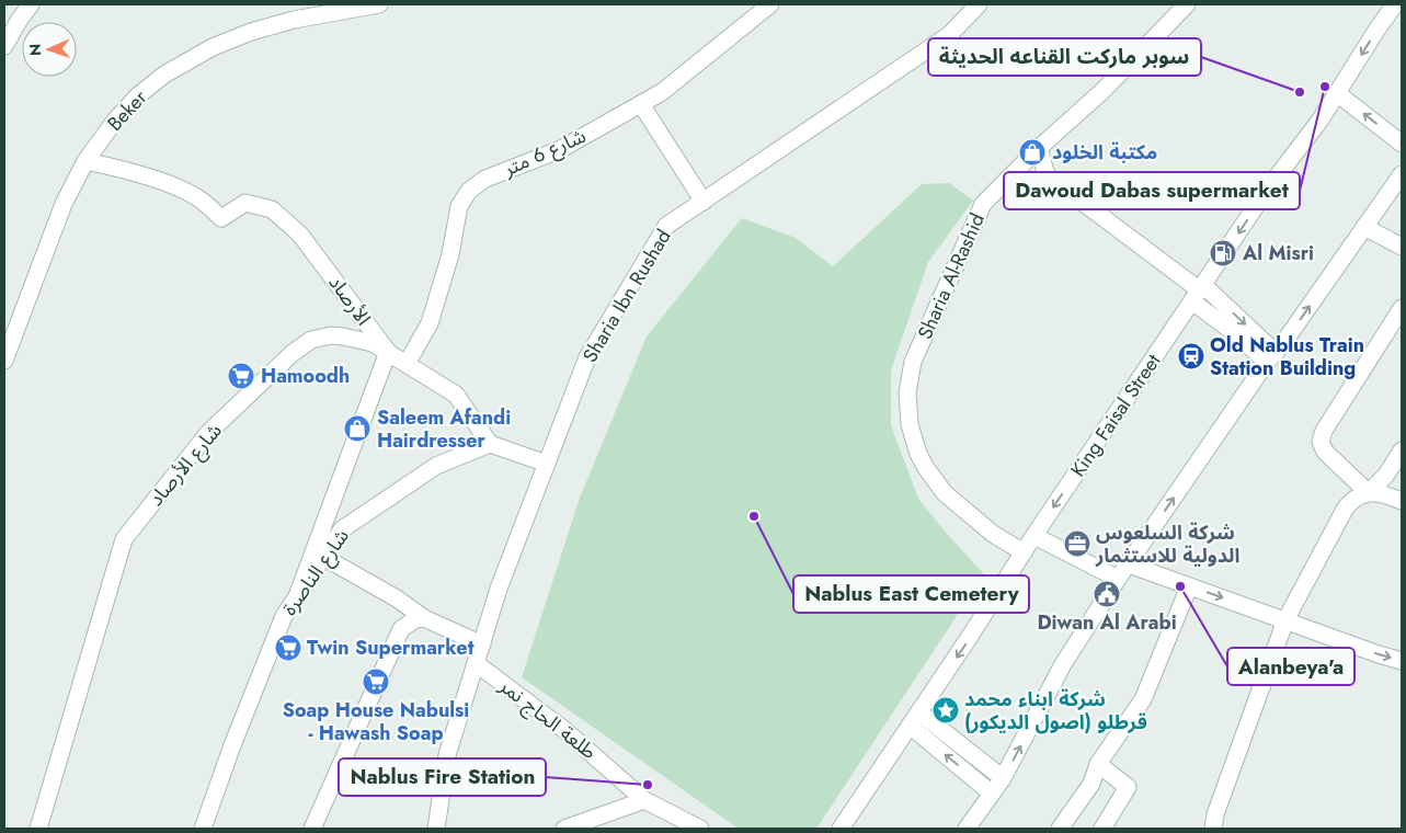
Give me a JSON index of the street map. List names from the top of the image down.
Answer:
{
  "streets": {
    "street": [
      "Beker",
      "شارع 6 متر",
      "Sharia Al-Rashid",
      "Sharia Ibn Rushad",
      "الأرصاد",
      "King Faisal Street",
      "شارع الأرصاد",
      "شارع الناصرة",
      "طلعة الحاج نمر"
    ]
  },
  "crossings": [
    ["Beker", "الأرصاد"],
    ["شارع 6 متر", "شارع الأرصاد"],
    ["Sharia Al-Rashid", "King Faisal Street"],
    ["Sharia Ibn Rushad", "طلعة الحاج نمر"],
    ["الأرصاد", "شارع الأرصاد"],
    ["شارع الأرصاد", "شارع الناصرة"]
  ],
  "places": {
    "other": [
      "Dawoud Dabas supermarket",
      "سوبر ماركت القناعه الحديثة",
      "Nablus East Cemetery",
      "Alanbeya'a",
      "Nablus Fire Station"
    ],
    "shop": ["مكتبة الخلود", "Saleem Afandi Hairdresser"],
    "fuel station": ["Al Misri"],
    "station": ["Old Nablus Train Station Building"],
    "supermarket": ["Hamoodh", "Twin Supermarket", "Soap House Nabulsi - Hawash Soap"],
    "office": ["شركة السلعوس الدولية للاستثمار"],
    "public building": ["Diwan Al Arabi"],
    "place": ["شركة ابناء محمد قرطلو (اصول الديكور)"]
  },
  "north": "left"
}
